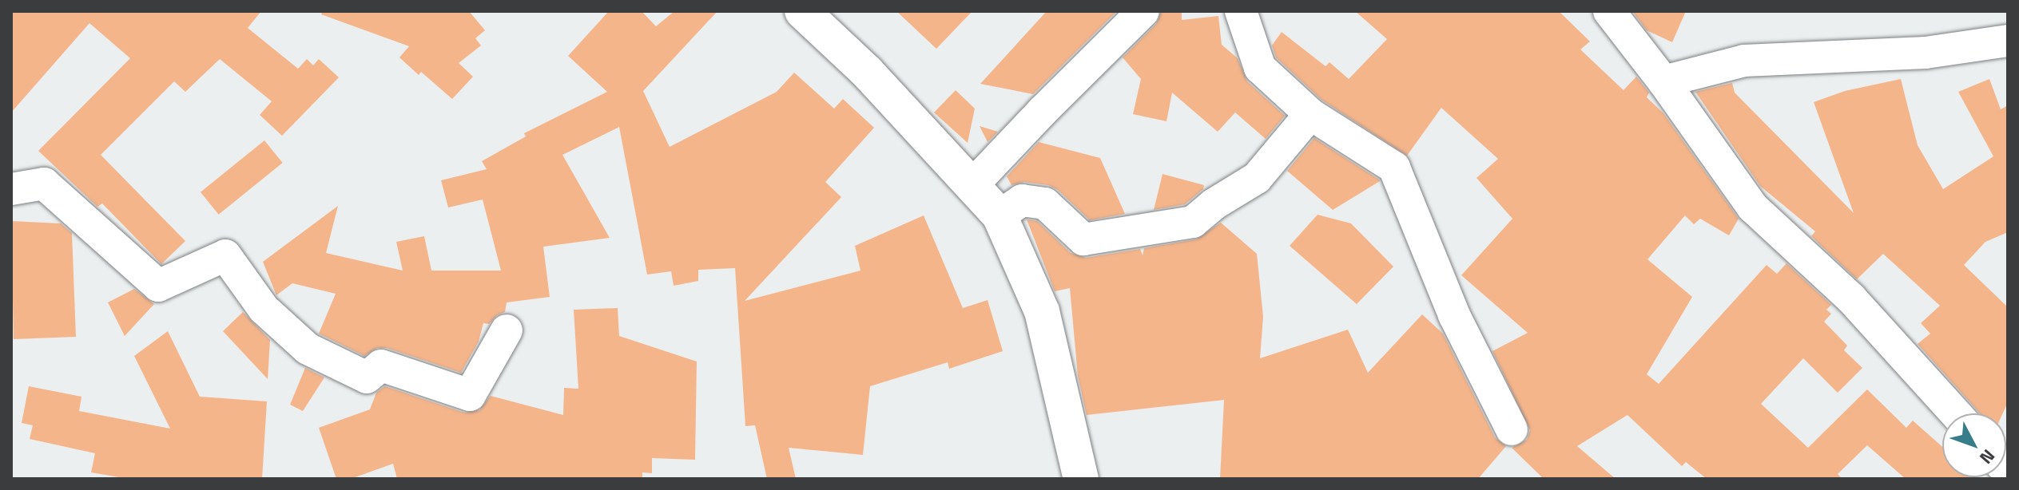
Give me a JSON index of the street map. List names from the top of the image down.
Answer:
{
  "north": "bottom right"
}
